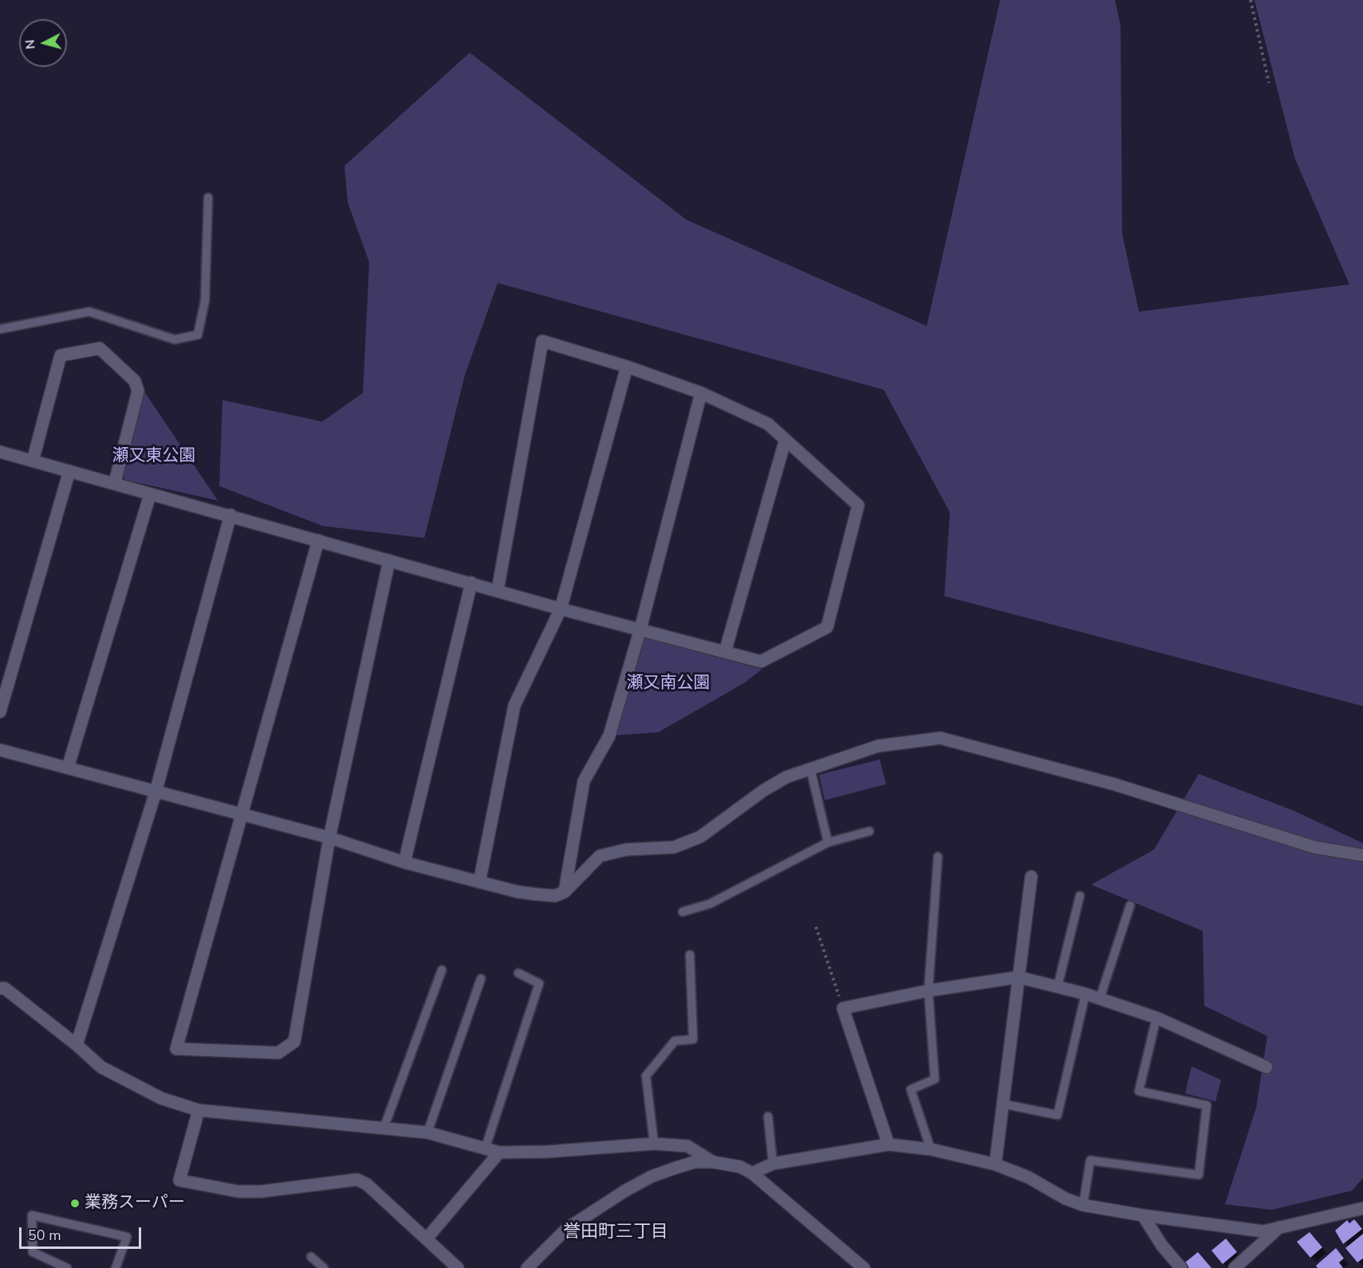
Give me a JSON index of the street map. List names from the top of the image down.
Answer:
{
  "districts": ["誉田町三丁目"],
  "parks": ["瀬又東公園", "瀬又南公園"],
  "places": ["業務スーパー"],
  "scale_bar": "50 m",
  "north": "left"
}
